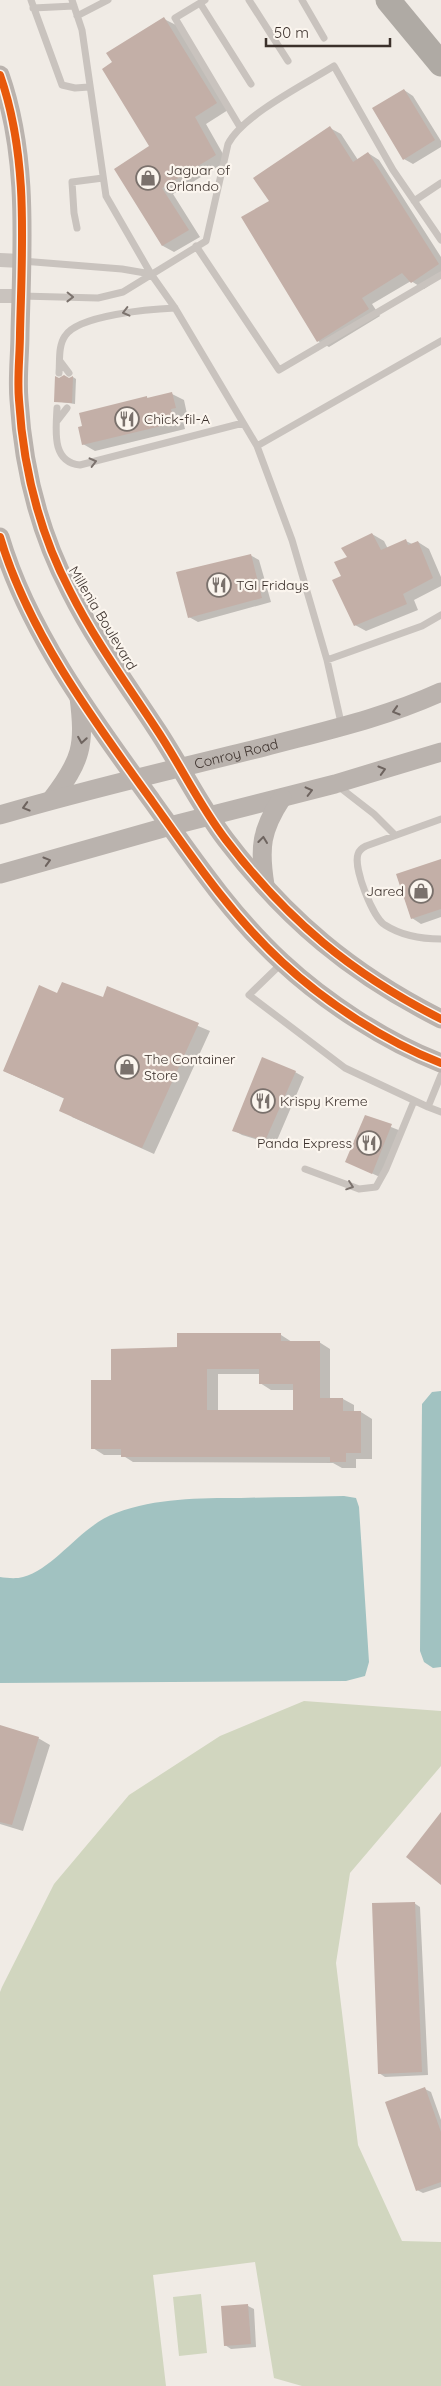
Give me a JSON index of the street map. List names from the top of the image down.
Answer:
{
  "streets": {
    "street": ["Millenia Boulevard", "Conroy Road"]
  },
  "crossings": [
    ["Millenia Boulevard", "Conroy Road"]
  ],
  "places": {
    "shop": ["Jaguar of Orlando", "Jared", "The Container Store"],
    "restaurant": [
      "Chick-fil-A",
      "TGI Fridays",
      "Krispy Kreme",
      "Panda Express"
    ]
  },
  "scale_bar": "50 m"
}
